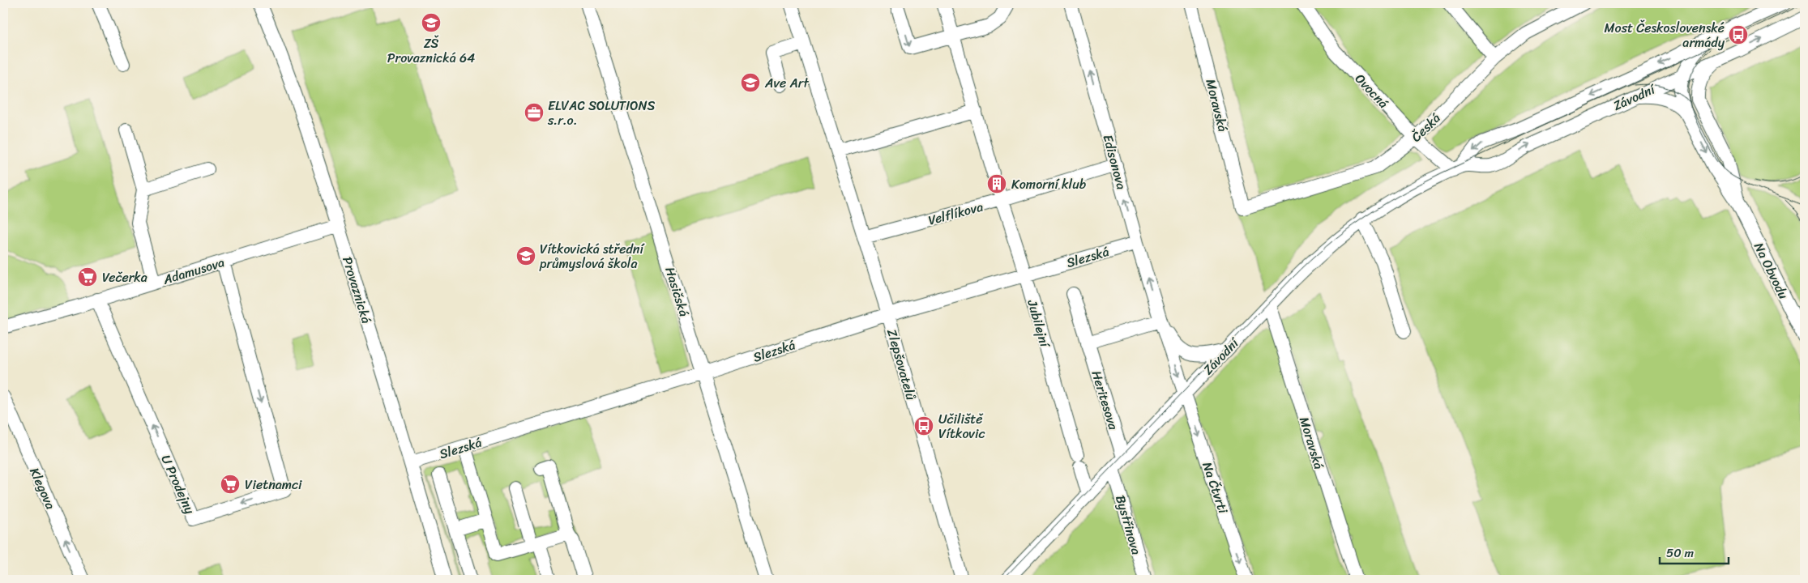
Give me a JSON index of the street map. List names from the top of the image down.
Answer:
{
  "streets": {
    "street": [
      "Ovocná",
      "Závodní",
      "Moravská",
      "Česká",
      "Edisonova",
      "Velflíkova",
      "Slezská",
      "Adamusova",
      "Na Obvodu",
      "Provaznická",
      "Hasičská",
      "Jubilejní",
      "Zlepšovatelů",
      "Heritesova",
      "U Prodejny",
      "Na Čtvrti",
      "Klegova",
      "Bystřinova"
    ]
  },
  "crossings": [
    ["Ovocná", "Závodní"],
    ["Ovocná", "Česká"],
    ["Závodní", "Moravská"],
    ["Závodní", "Edisonova"],
    ["Závodní", "Na Obvodu"],
    ["Závodní", "Jubilejní"],
    ["Závodní", "Heritesova"],
    ["Závodní", "Na Čtvrti"],
    ["Závodní", "Bystřinova"],
    ["Moravská", "Česká"],
    ["Edisonova", "Velflíkova"],
    ["Edisonova", "Slezská"],
    ["Edisonova", "Na Čtvrti"],
    ["Velflíkova", "Jubilejní"],
    ["Velflíkova", "Zlepšovatelů"],
    ["Slezská", "Provaznická"],
    ["Slezská", "Hasičská"],
    ["Slezská", "Jubilejní"],
    ["Slezská", "Zlepšovatelů"],
    ["Adamusova", "Provaznická"],
    ["Adamusova", "U Prodejny"]
  ],
  "one_way": ["Na Čtvrti", "Klegova"],
  "places": {
    "school or university": ["ZŠ Provaznická 64", "Ave Art", "Vítkovická střední průmyslová škola"],
    "bus stop": ["Most Československé armády", "Učiliště Vítkovic"],
    "office": ["ELVAC SOLUTIONS s.r.o."],
    "building": ["Komorní klub"],
    "supermarket": ["Večerka", "Vietnamci"]
  },
  "scale_bar": "50 m"
}
